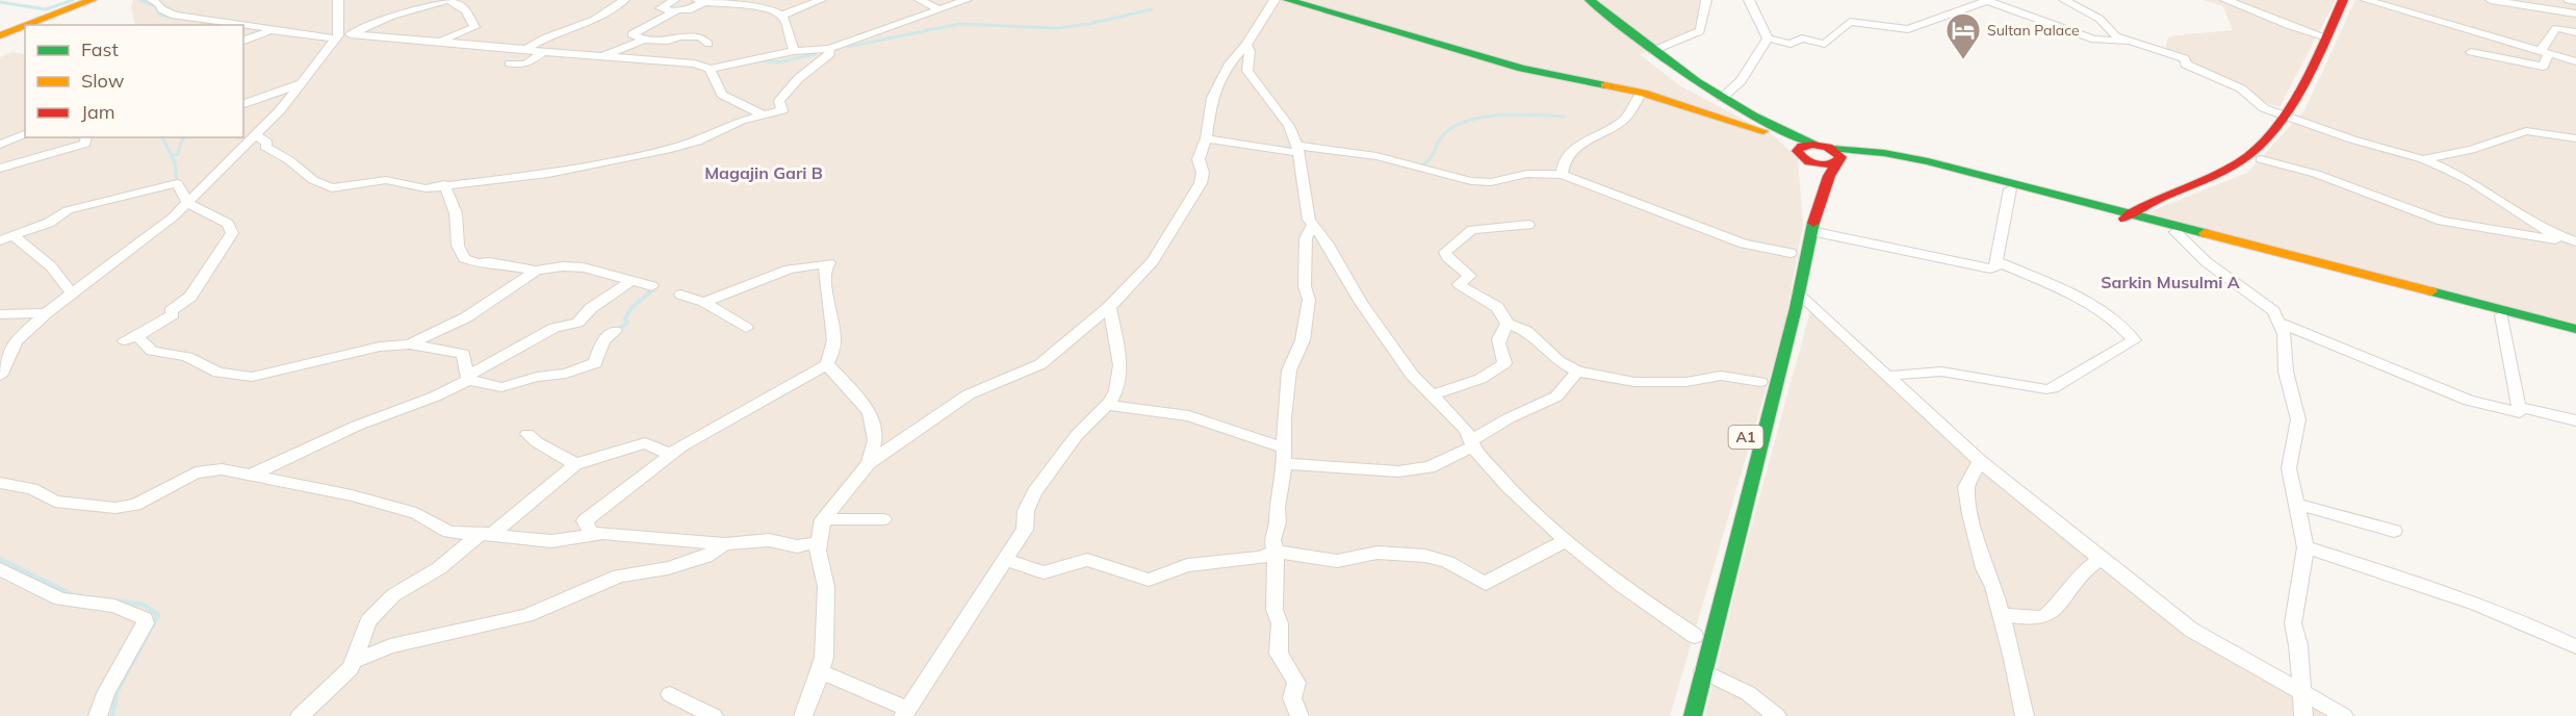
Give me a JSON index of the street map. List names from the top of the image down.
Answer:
{
  "streets": {
    "main road": ["A1"]
  },
  "districts": ["Magajin Gari B", "Sarkin Musulmi A"],
  "places": {
    "hotel": ["Sultan Palace"]
  },
  "legend": ["Fast", "Slow", "Jam"]
}
